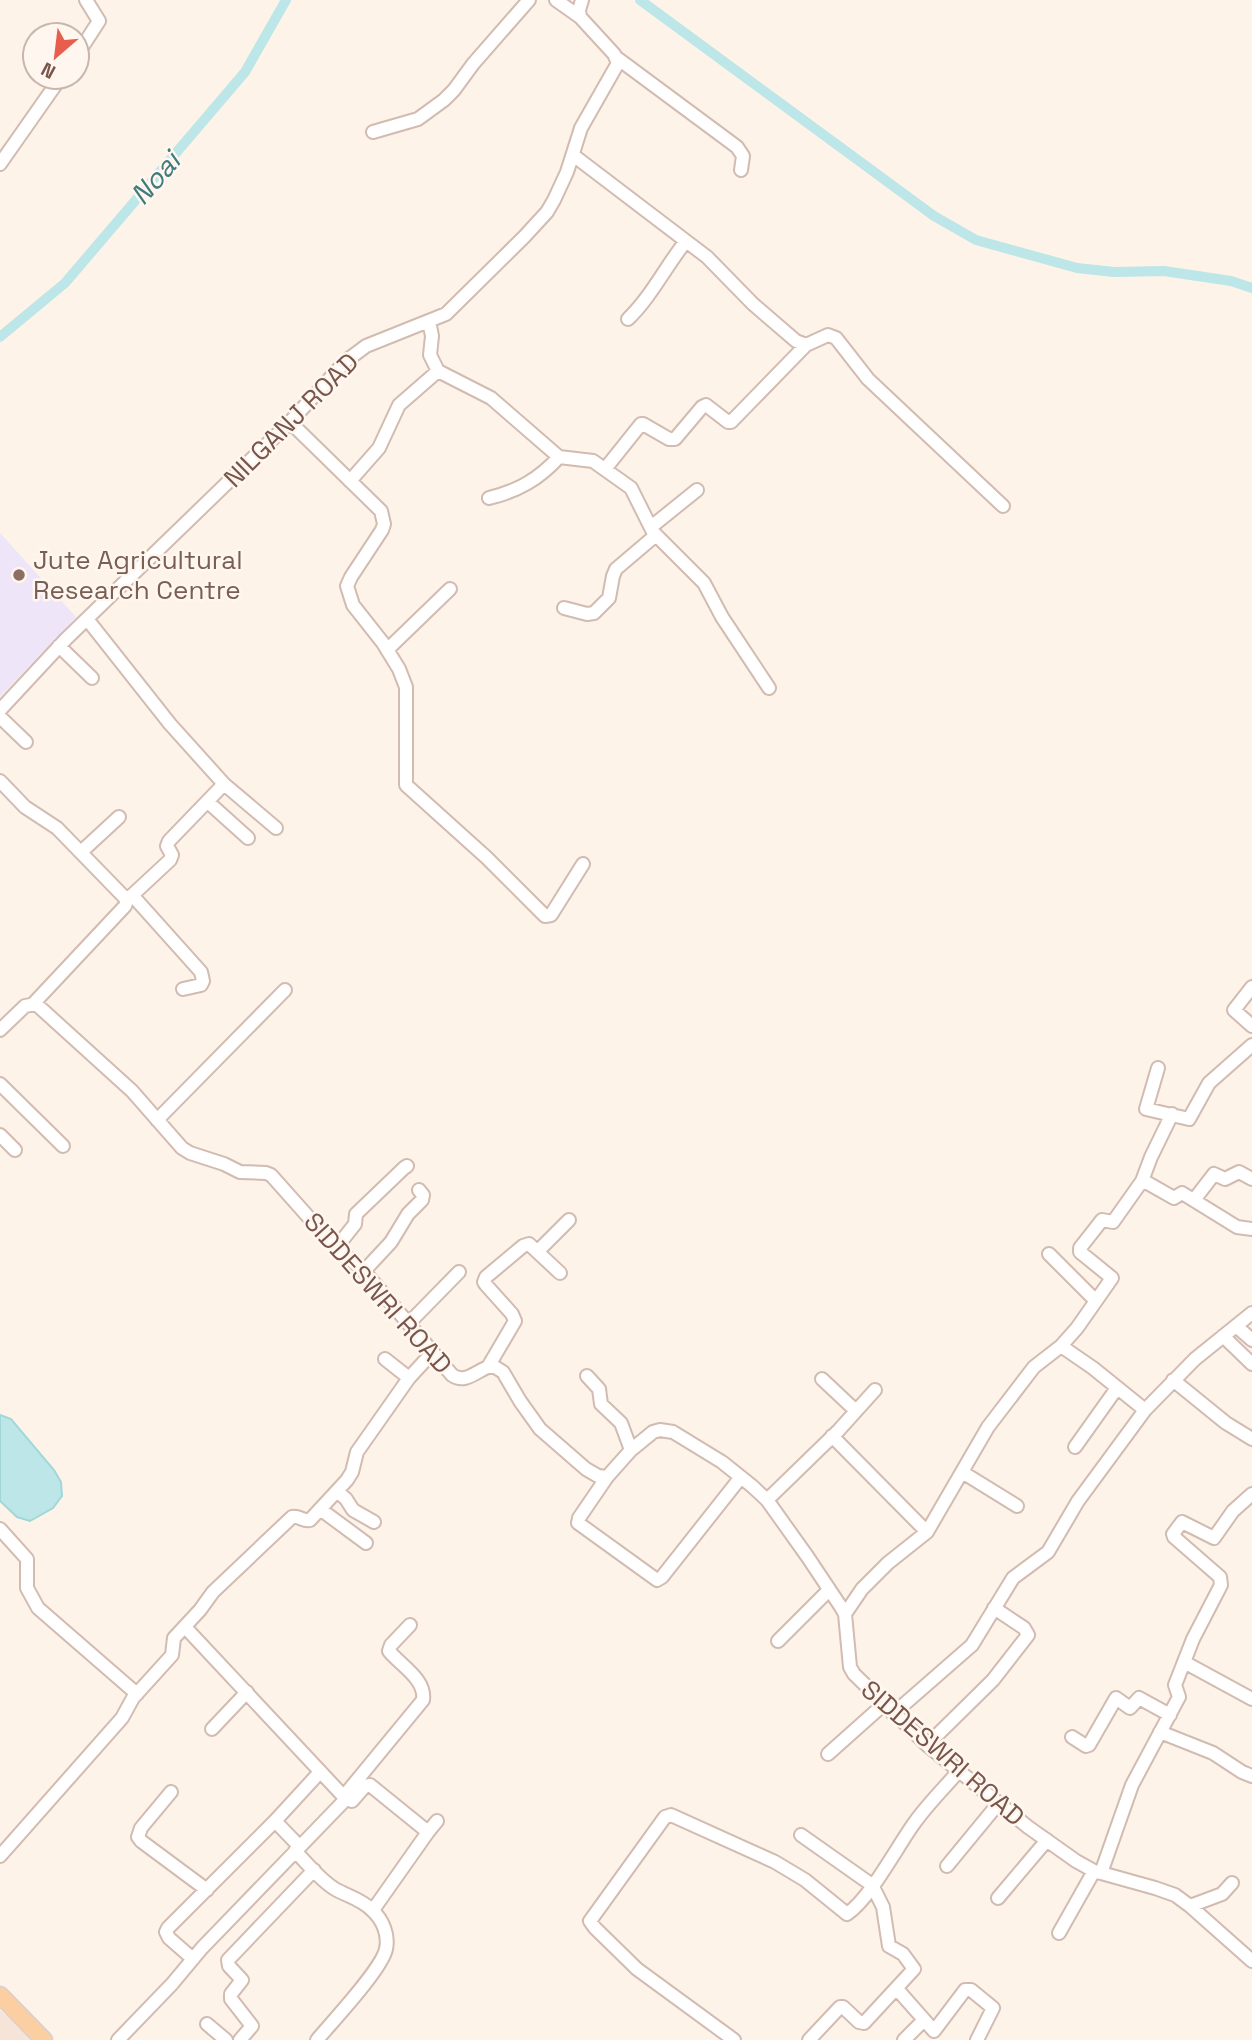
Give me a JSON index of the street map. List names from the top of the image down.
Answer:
{
  "streets": {
    "street": ["NILGANJ ROAD", "SIDDESWRI ROAD"]
  },
  "water": ["Noai"],
  "places": ["Jute Agricultural Research Centre"],
  "north": "bottom left"
}
